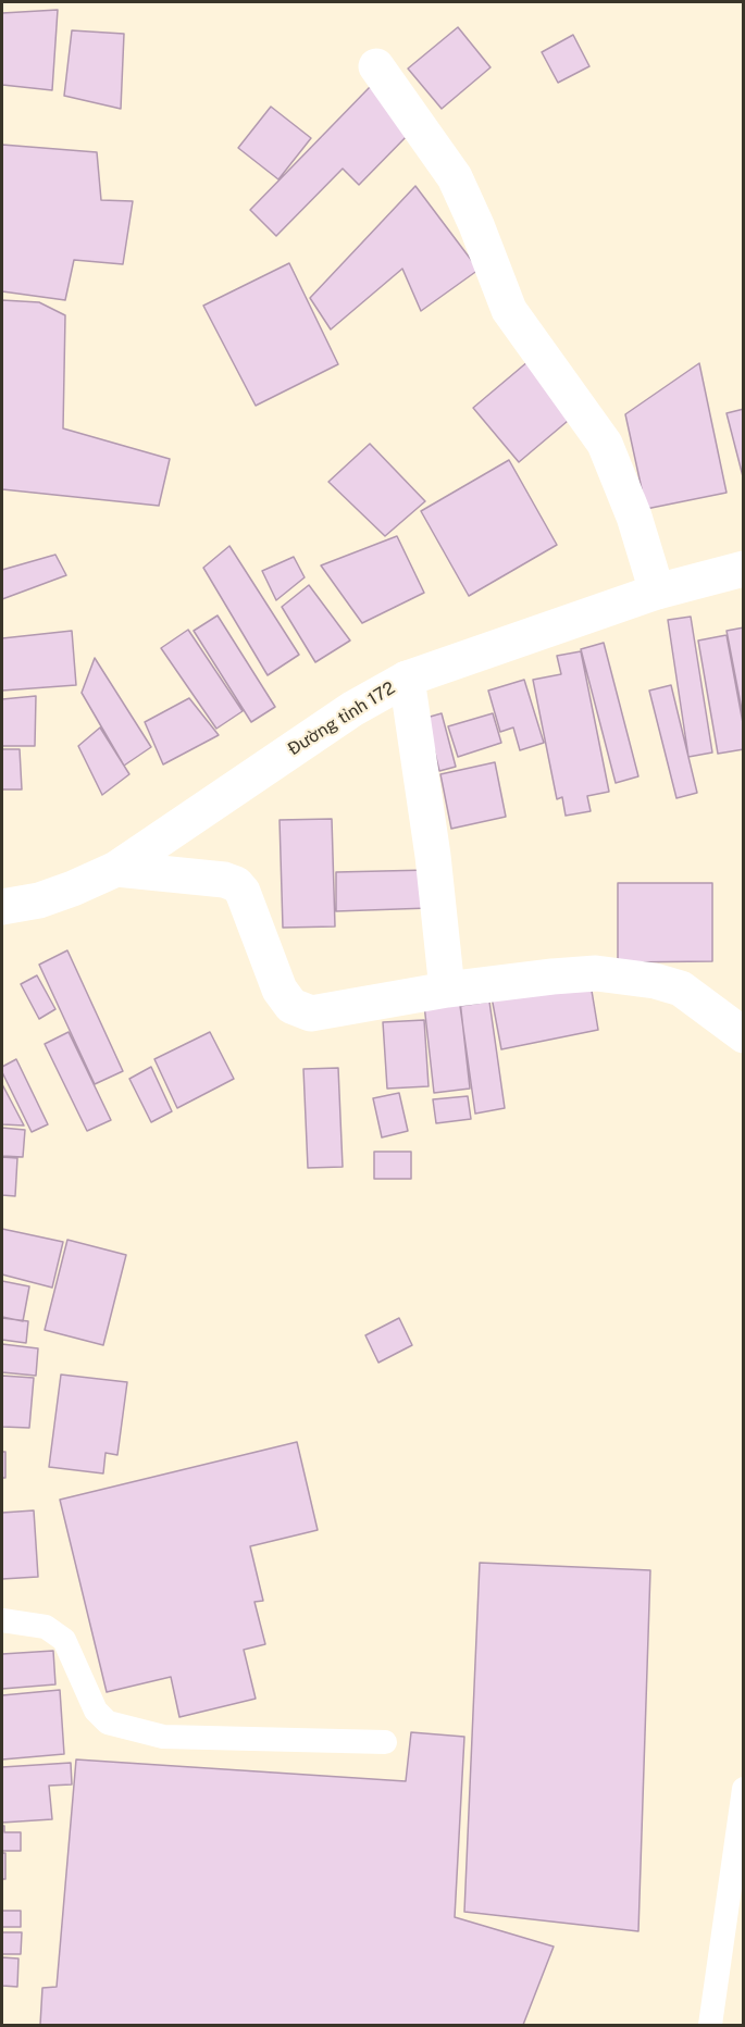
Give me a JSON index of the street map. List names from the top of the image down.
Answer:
{
  "streets": {
    "street": ["Đường tỉnh 172"]
  }
}
